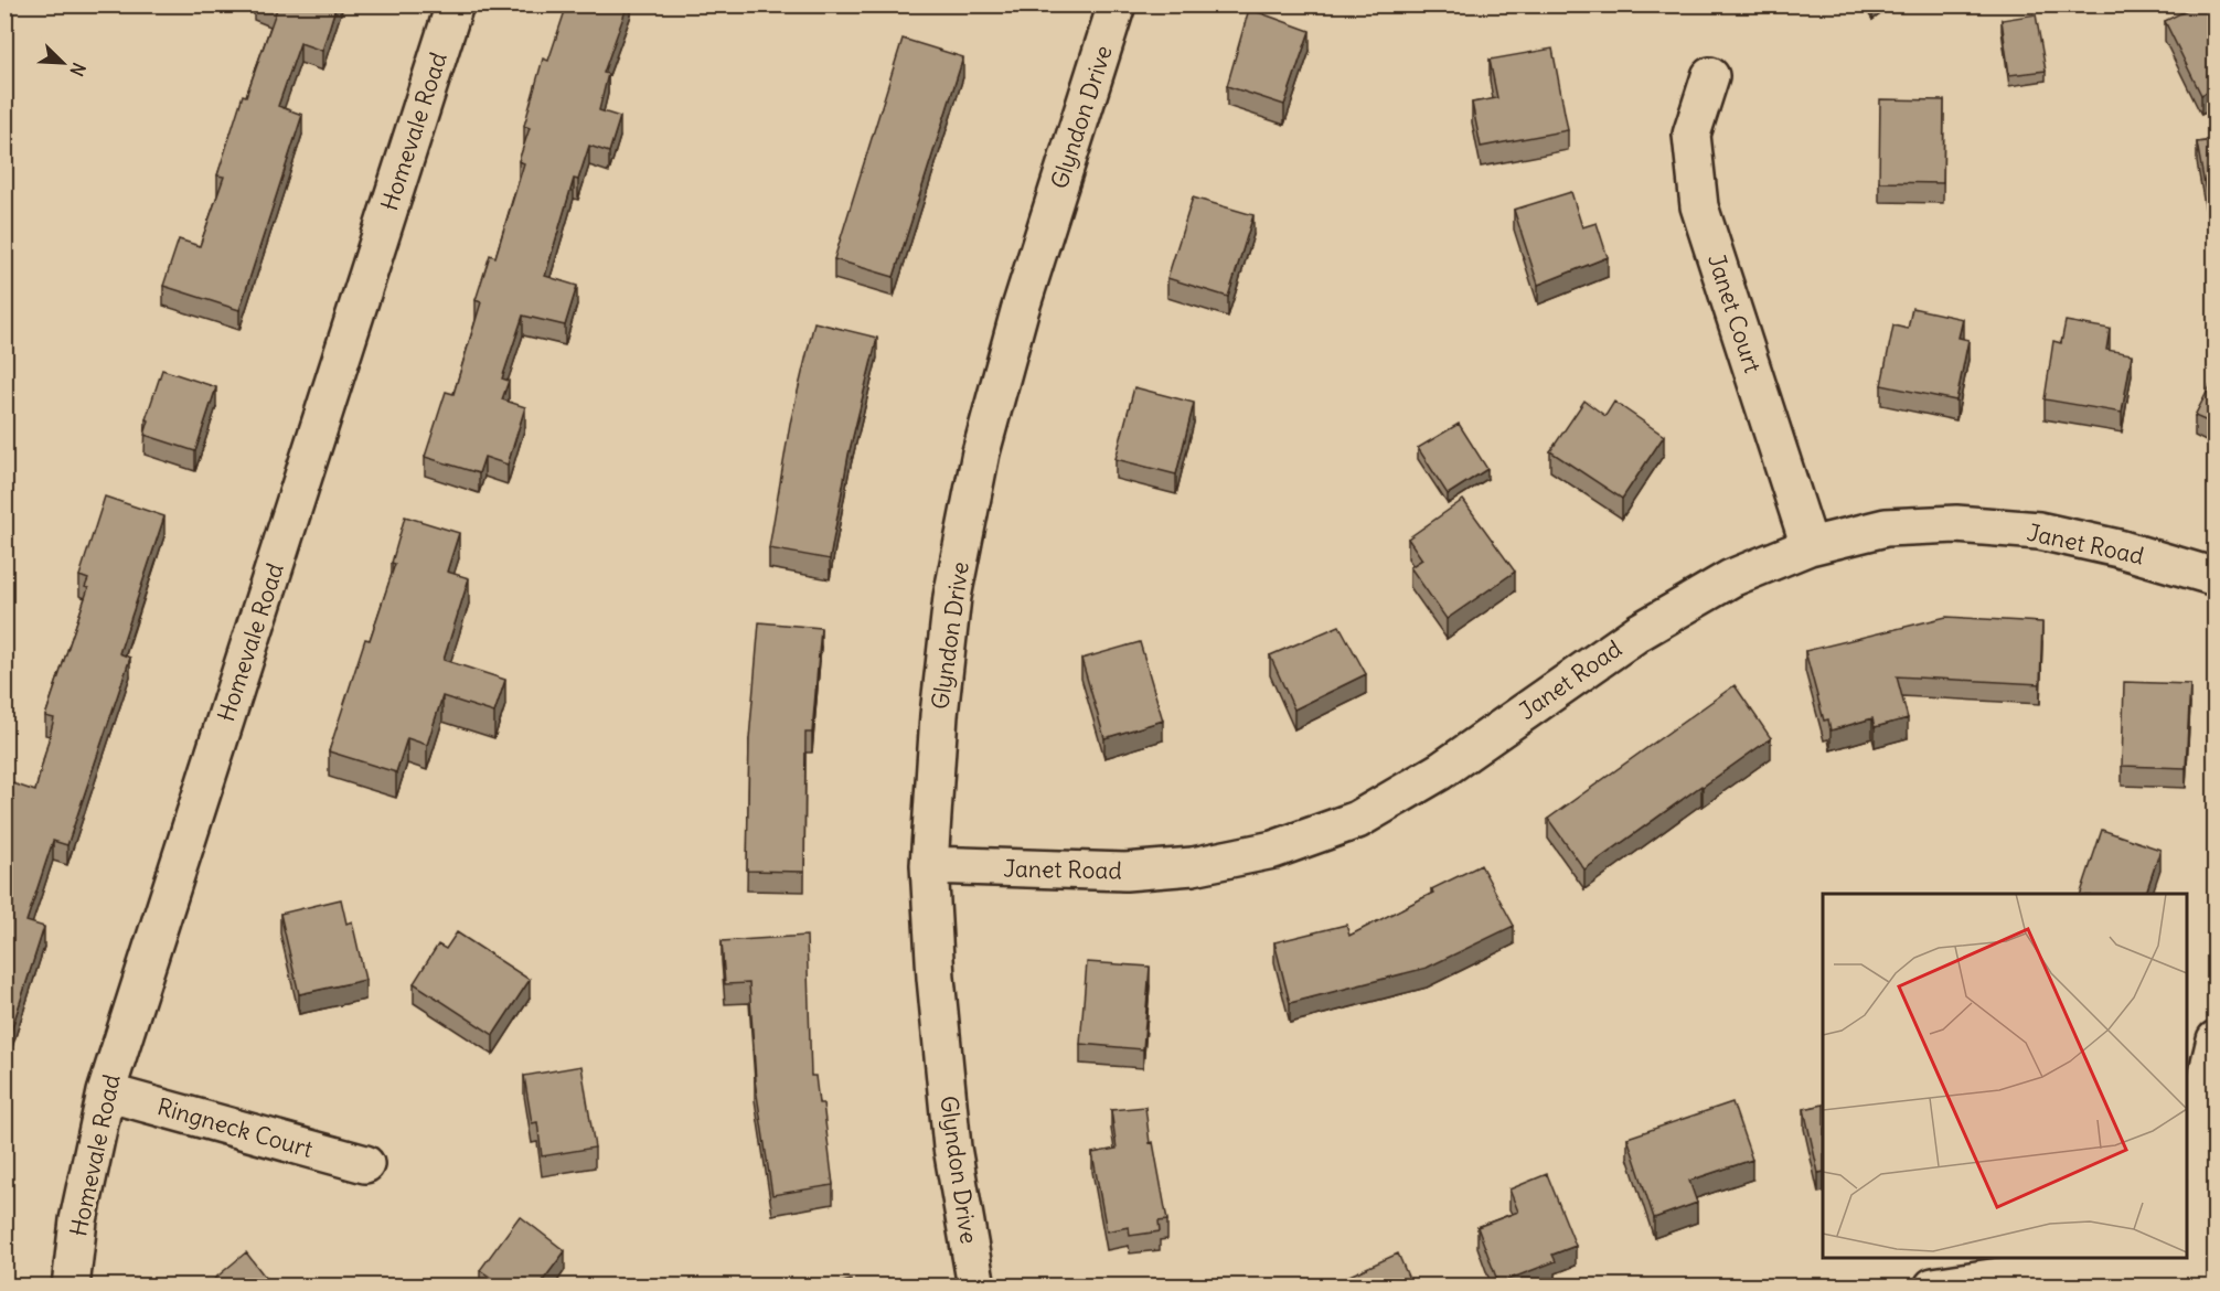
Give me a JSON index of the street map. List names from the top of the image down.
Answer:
{
  "streets": {
    "street": [
      "Glyndon Drive",
      "Homevale Road",
      "Janet Court",
      "Janet Road",
      "Ringneck Court"
    ]
  },
  "crossings": [
    ["Glyndon Drive", "Janet Road"],
    ["Homevale Road", "Ringneck Court"],
    ["Janet Court", "Janet Road"]
  ],
  "north": "bottom right"
}
